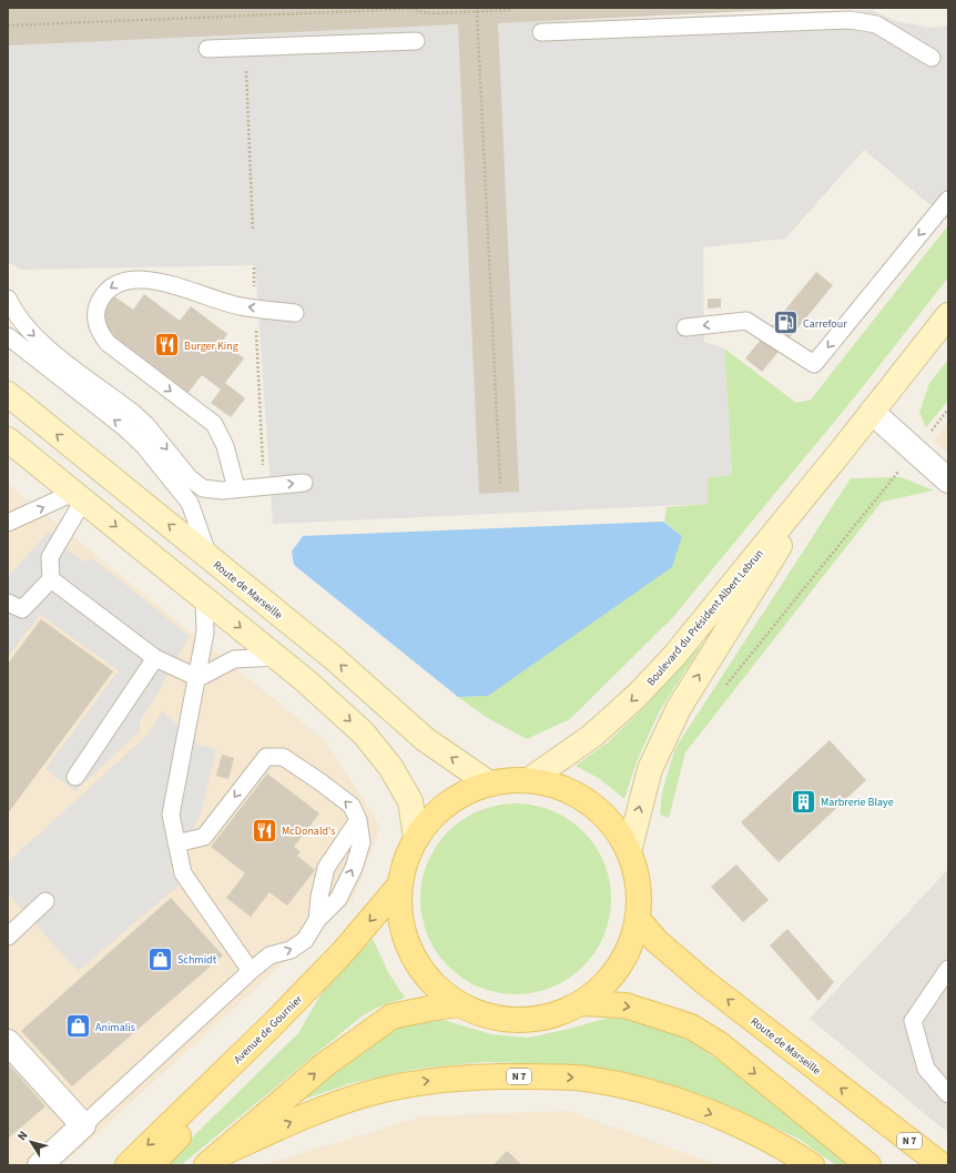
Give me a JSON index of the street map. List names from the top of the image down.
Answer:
{
  "streets": {
    "main road": [
      "Route de Marseille",
      "Boulevard du Président Albert Lebrun",
      "Avenue de Gournier",
      "N 7"
    ]
  },
  "places": {
    "fuel station": ["Carrefour"],
    "restaurant": ["Burger King", "McDonald's"],
    "building": ["Marbrerie Blaye"],
    "shop": ["Schmidt", "Animalis"]
  },
  "north": "top left"
}
